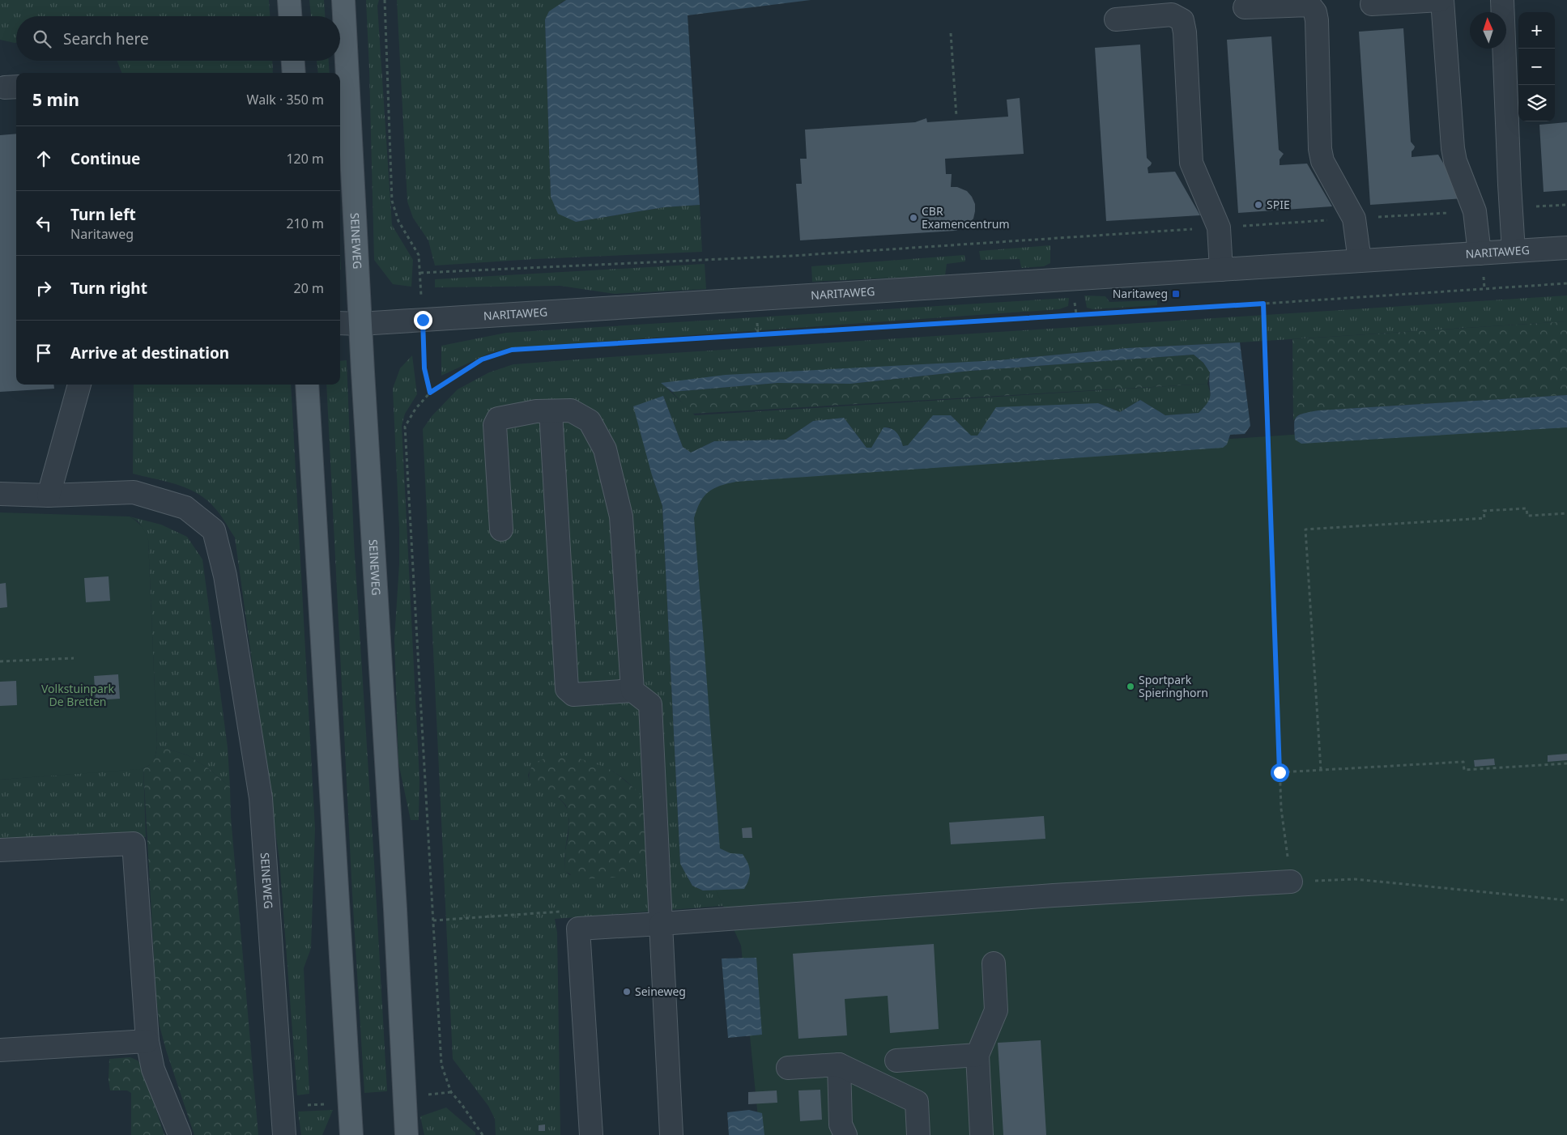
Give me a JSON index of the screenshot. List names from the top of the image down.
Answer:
{
  "streets": {
    "main road": ["SEINEWEG"],
    "street": ["NARITAWEG"]
  },
  "crossings": [
    ["SEINEWEG", "NARITAWEG"]
  ],
  "parks": ["Volkstuinpark De Bretten"],
  "places": {
    "other": [
      "SPIE",
      "CBR Examencentrum",
      "Sportpark Spieringhorn",
      "Seineweg"
    ],
    "transit": ["Naritaweg"]
  },
  "north": "top",
  "page": {
    "map_buttons": ["+", "−"],
    "search": "Search here",
    "heading": ["5 min", "Walk · 350 m"],
    "list": [
      ["Continue", "120 m"],
      ["Turn left", "Naritaweg", "210 m"],
      ["Turn right", "20 m"],
      "Arrive at destination"
    ]
  }
}
